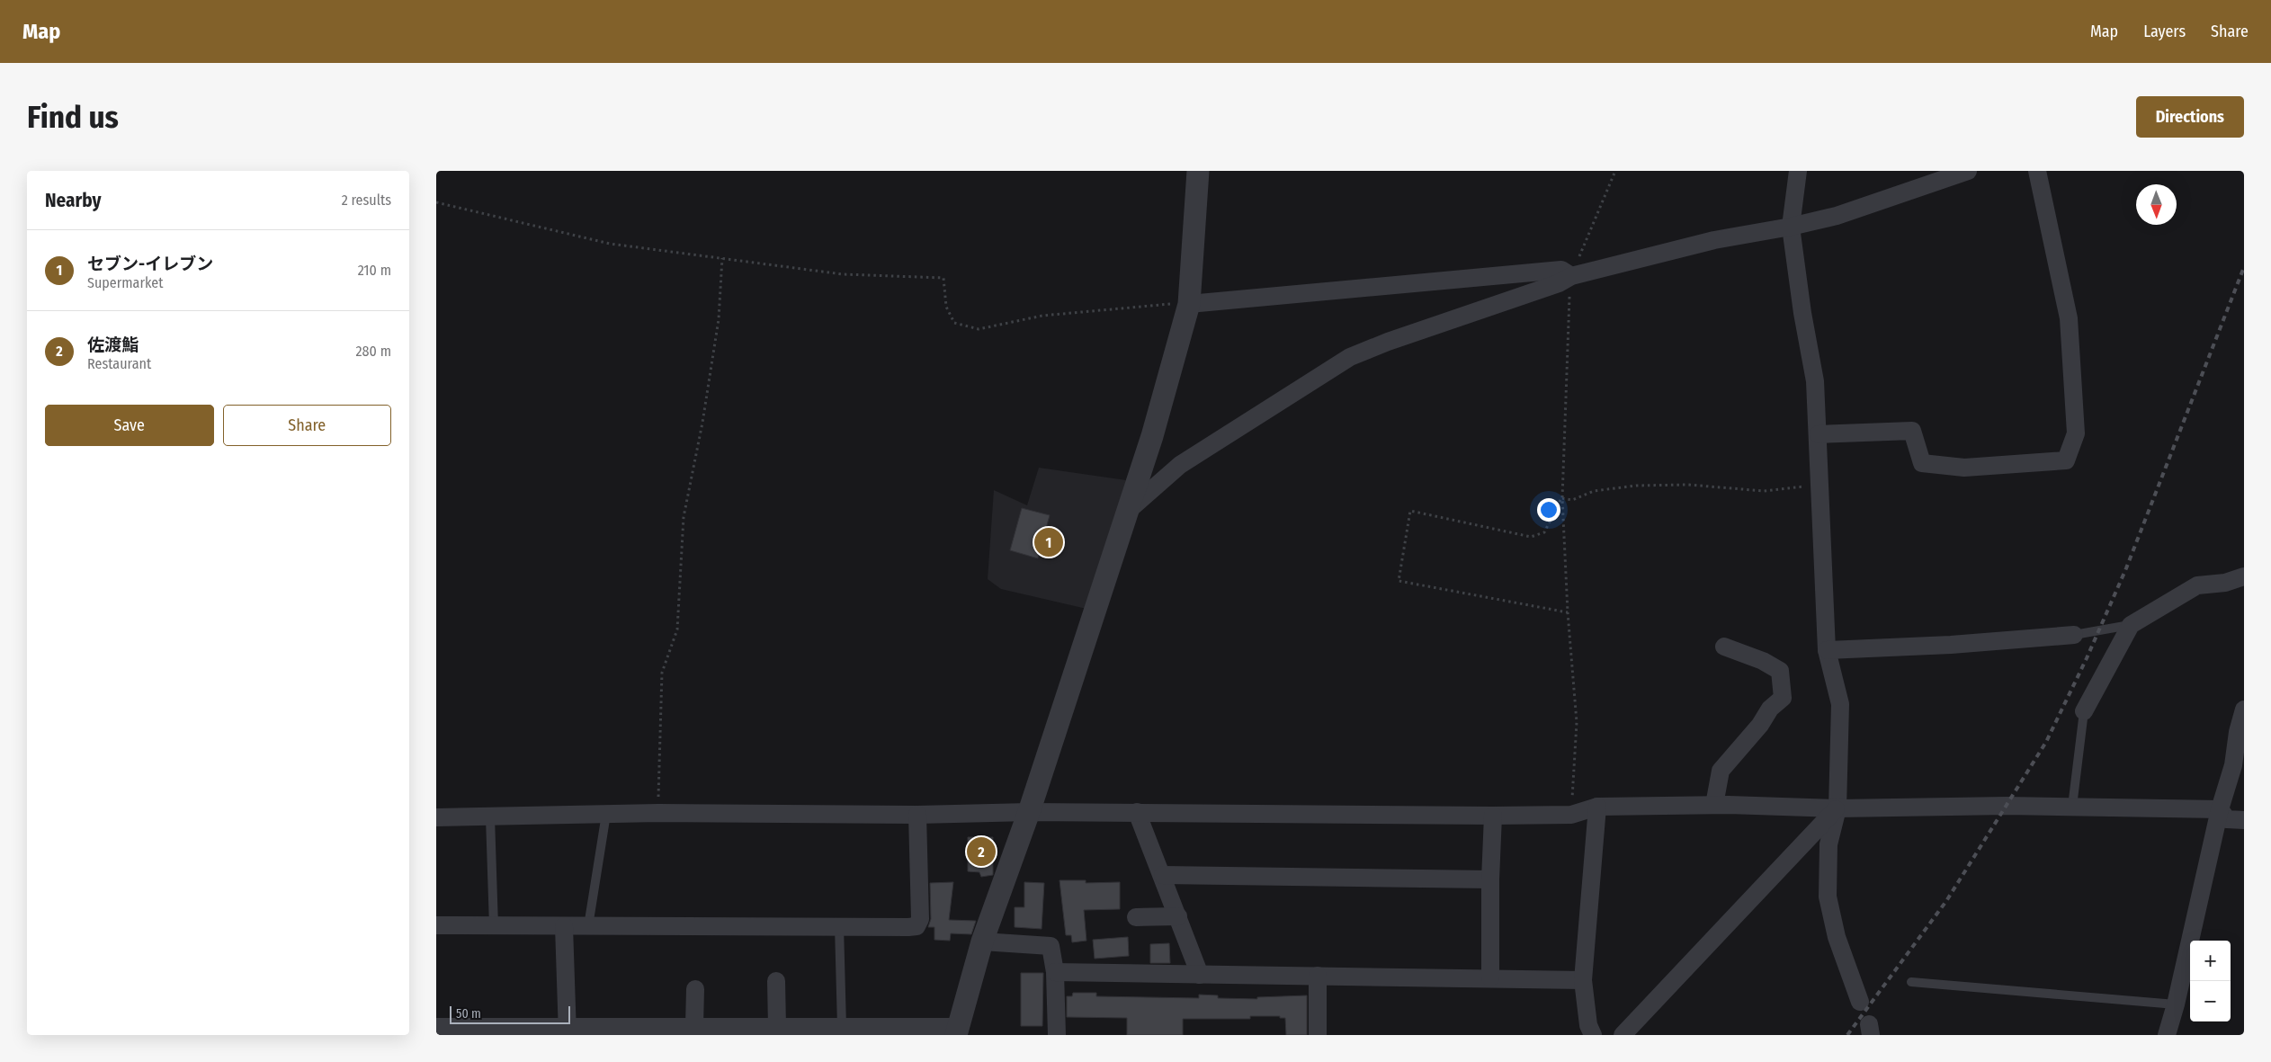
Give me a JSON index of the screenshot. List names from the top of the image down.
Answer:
{
  "scale_bar": "50 m",
  "north": "bottom",
  "page": {
    "header": "Map",
    "nav": ["Map", "Layers", "Share"],
    "buttons": [
      "Directions",
      ["Save", "Share"]
    ],
    "title": "Find us",
    "heading": ["Nearby", "2 results"],
    "list": [
      {
        "mark": "1",
        "name": "セブン-イレブン",
        "note": "Supermarket",
        "value": "210 m"
      },
      {
        "mark": "2",
        "name": "佐渡鮨",
        "note": "Restaurant",
        "value": "280 m"
      }
    ],
    "pins": ["1", "2"],
    "map_buttons": ["+", "−"],
    "scale": "50 m"
  }
}
